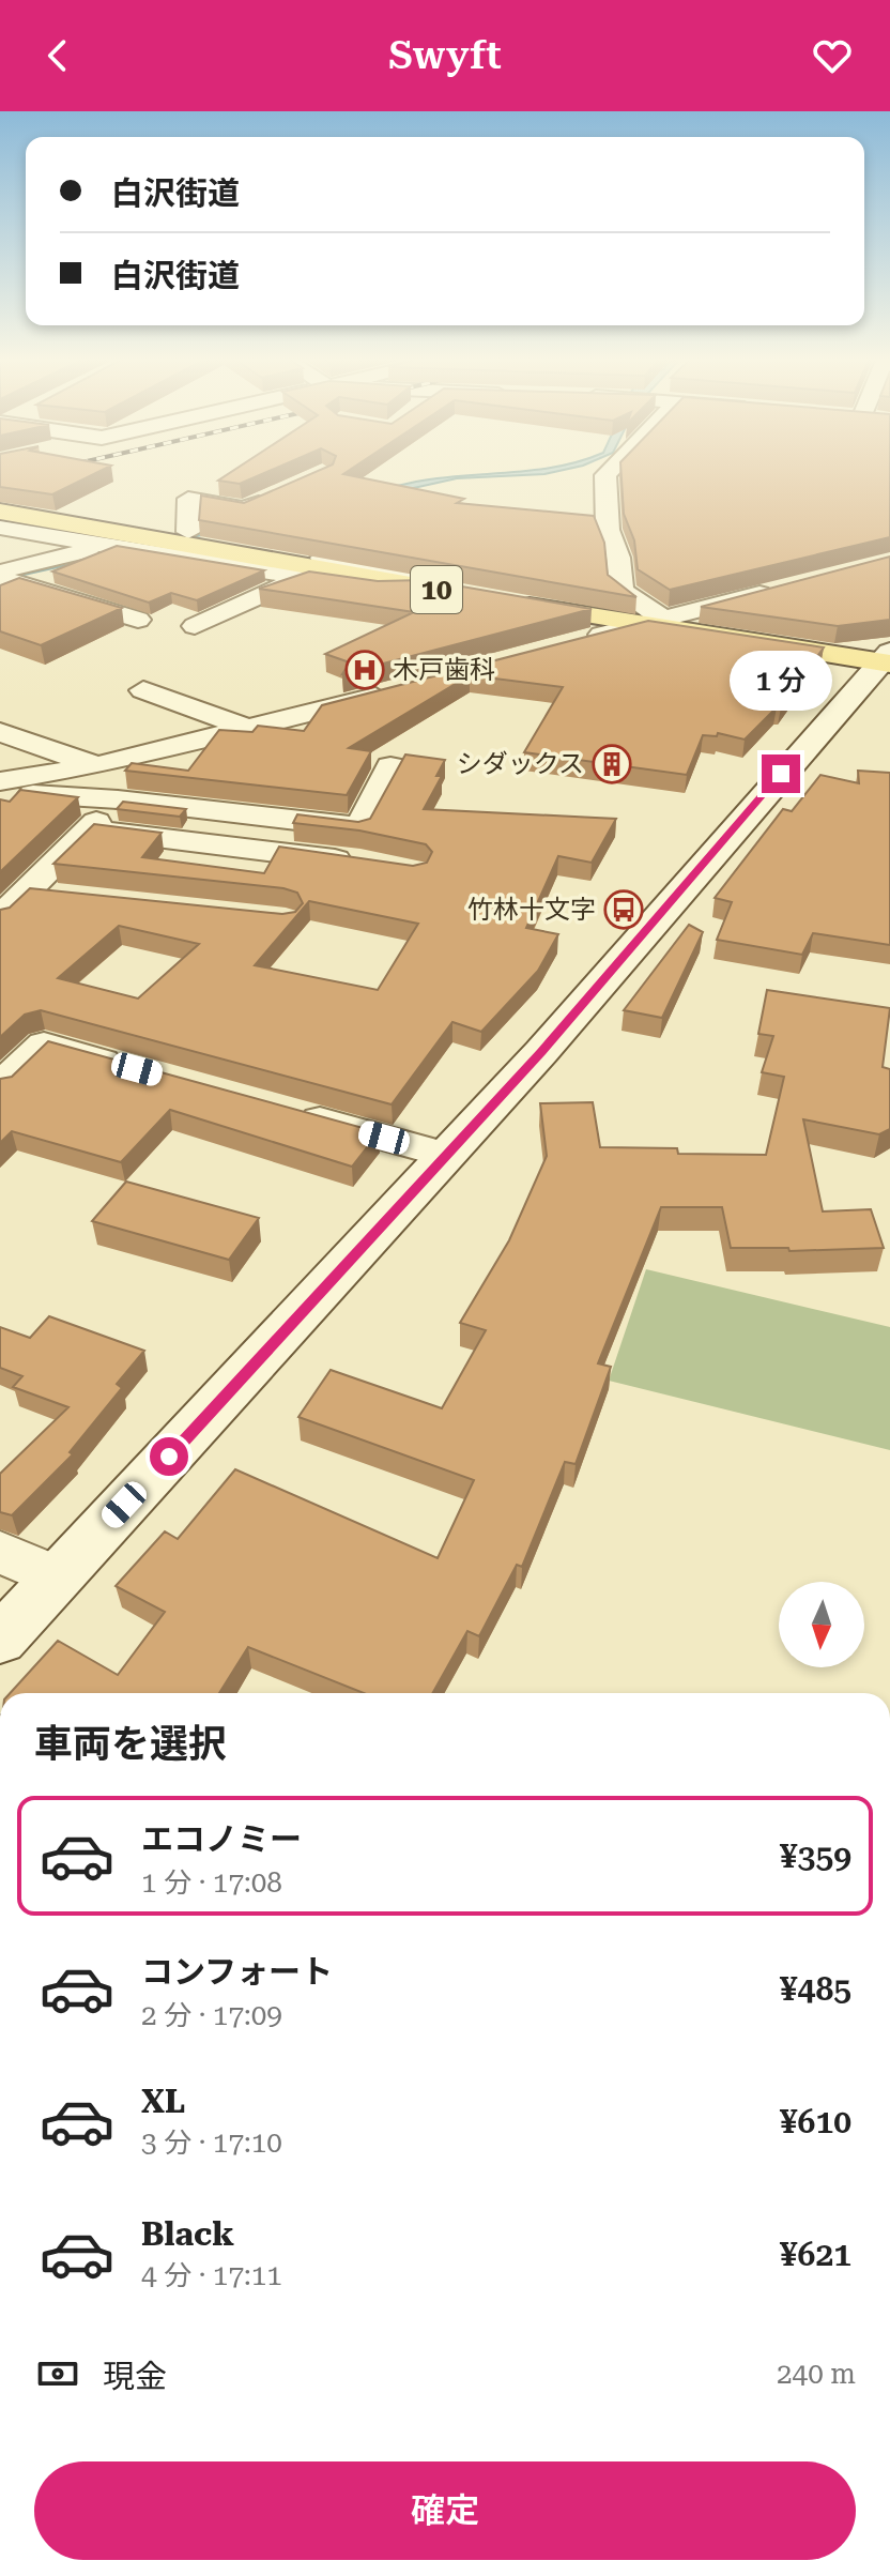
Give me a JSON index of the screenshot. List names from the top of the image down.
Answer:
{
  "streets": {
    "main road": ["10"]
  },
  "places": {
    "hospital": ["木戸歯科"],
    "building": ["シダックス"],
    "bus stop": ["竹林十文字"]
  },
  "north": "bottom",
  "page": {
    "header": "Swyft",
    "banner": ["白沢街道", "白沢街道"],
    "bubble": "1 分",
    "heading": "車両を選択",
    "list": [
      {
        "name": "エコノミー",
        "note": "1 分 · 17:08",
        "value": "¥359"
      },
      {
        "name": "コンフォート",
        "note": "2 分 · 17:09",
        "value": "¥485"
      },
      {
        "name": "XL",
        "note": "3 分 · 17:10",
        "value": "¥610"
      },
      {
        "name": "Black",
        "note": "4 分 · 17:11",
        "value": "¥621"
      }
    ],
    "pay": ["現金", "240 m"],
    "buttons": "確定"
  }
}
